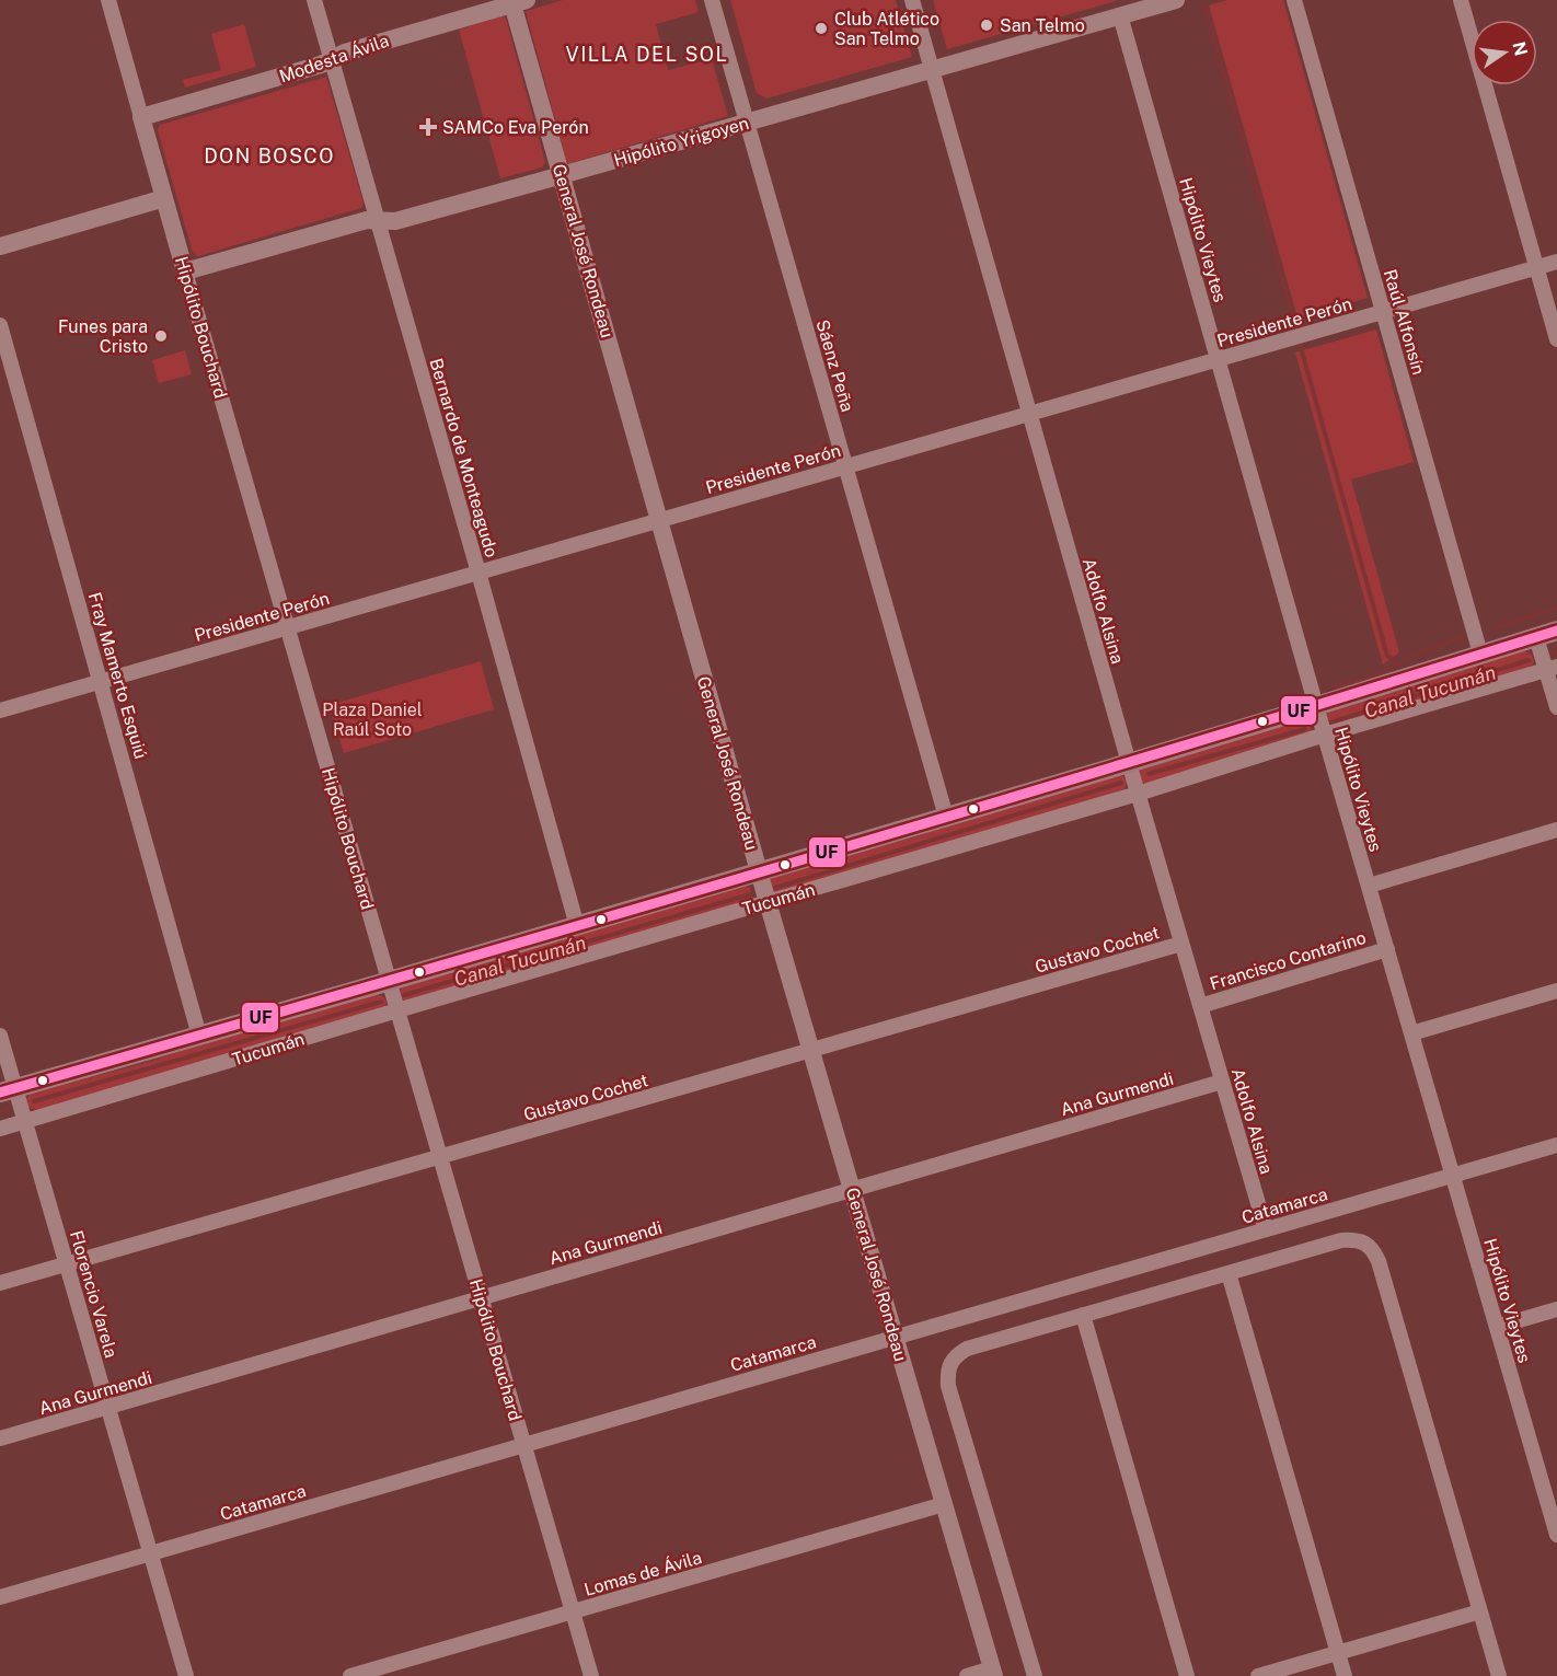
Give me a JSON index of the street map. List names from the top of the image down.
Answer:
{
  "streets": {
    "main road": ["Tucumán"],
    "street": [
      "Modesta Ávila",
      "Hipólito Yrigoyen",
      "Hipólito Vieytes",
      "General José Rondeau",
      "Presidente Perón",
      "Raúl Alfonsín",
      "Hipólito Bouchard",
      "Sáenz Peña",
      "Bernardo de Monteagudo",
      "Adolfo Alsina",
      "Fray Mamerto Esquiú",
      "Gustavo Cochet",
      "Francisco Contarino",
      "Ana Gurmendi",
      "Catamarca",
      "Florencio Varela",
      "Lomas de Ávila"
    ]
  },
  "crossings": [
    ["Modesta Ávila", "General José Rondeau"],
    ["Modesta Ávila", "Hipólito Bouchard"],
    ["Modesta Ávila", "Bernardo de Monteagudo"],
    ["Hipólito Yrigoyen", "Hipólito Vieytes"],
    ["Hipólito Yrigoyen", "General José Rondeau"],
    ["Hipólito Yrigoyen", "Hipólito Bouchard"],
    ["Hipólito Yrigoyen", "Sáenz Peña"],
    ["Hipólito Yrigoyen", "Bernardo de Monteagudo"],
    ["Hipólito Yrigoyen", "Adolfo Alsina"],
    ["Hipólito Vieytes", "Presidente Perón"],
    ["Hipólito Vieytes", "Tucumán"],
    ["Hipólito Vieytes", "Francisco Contarino"],
    ["Hipólito Vieytes", "Catamarca"],
    ["General José Rondeau", "Presidente Perón"],
    ["General José Rondeau", "Tucumán"],
    ["General José Rondeau", "Gustavo Cochet"],
    ["General José Rondeau", "Ana Gurmendi"],
    ["General José Rondeau", "Catamarca"],
    ["General José Rondeau", "Lomas de Ávila"],
    ["Presidente Perón", "Raúl Alfonsín"],
    ["Presidente Perón", "Hipólito Bouchard"],
    ["Presidente Perón", "Sáenz Peña"],
    ["Presidente Perón", "Bernardo de Monteagudo"],
    ["Presidente Perón", "Adolfo Alsina"],
    ["Presidente Perón", "Fray Mamerto Esquiú"],
    ["Raúl Alfonsín", "Tucumán"],
    ["Hipólito Bouchard", "Tucumán"],
    ["Hipólito Bouchard", "Gustavo Cochet"],
    ["Hipólito Bouchard", "Ana Gurmendi"],
    ["Hipólito Bouchard", "Catamarca"],
    ["Hipólito Bouchard", "Lomas de Ávila"],
    ["Sáenz Peña", "Tucumán"],
    ["Bernardo de Monteagudo", "Tucumán"],
    ["Adolfo Alsina", "Tucumán"],
    ["Adolfo Alsina", "Gustavo Cochet"],
    ["Adolfo Alsina", "Francisco Contarino"],
    ["Adolfo Alsina", "Ana Gurmendi"],
    ["Adolfo Alsina", "Catamarca"],
    ["Fray Mamerto Esquiú", "Tucumán"],
    ["Tucumán", "Florencio Varela"],
    ["Gustavo Cochet", "Florencio Varela"],
    ["Ana Gurmendi", "Florencio Varela"],
    ["Catamarca", "Florencio Varela"]
  ],
  "districts": ["VILLA DEL SOL", "DON BOSCO"],
  "water": ["Canal Tucumán"],
  "parks": ["Plaza Daniel Raúl Soto"],
  "places": {
    "other": ["San Telmo", "Club Atlético San Telmo", "Funes para Cristo"],
    "health": ["SAMCo Eva Perón"]
  },
  "lines": ["transit line UF"],
  "north": "right"
}
